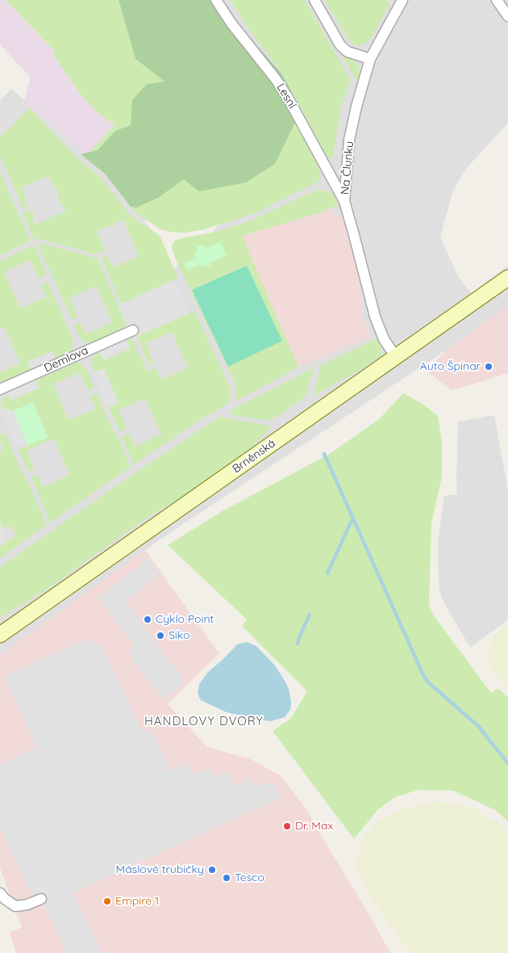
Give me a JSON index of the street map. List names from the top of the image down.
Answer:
{
  "streets": {
    "main road": ["Brněnská"],
    "street": ["Lesní", "Na Člunku", "Demlova"]
  },
  "crossings": [
    ["Lesní", "Na Člunku"],
    ["Na Člunku", "Brněnská"]
  ],
  "districts": ["HANDLOVY DVORY"],
  "places": [
    "Auto Špinar",
    "Cyklo Point",
    "Siko",
    "Dr. Max",
    "Máslové trubičky",
    "Tesco",
    "Empire 1"
  ]
}
